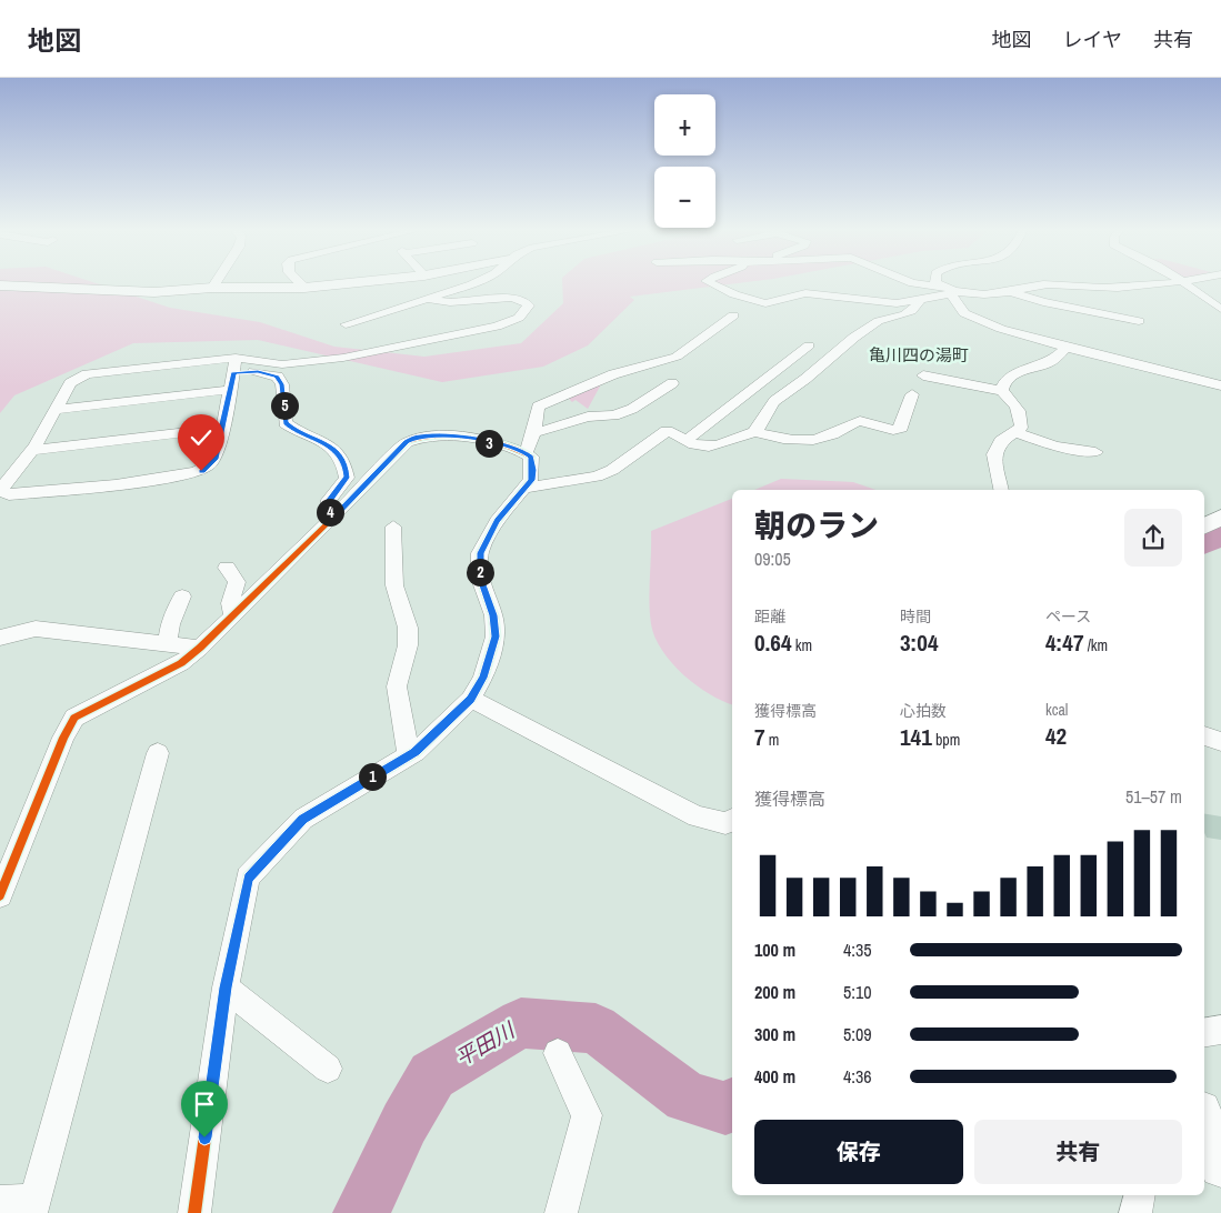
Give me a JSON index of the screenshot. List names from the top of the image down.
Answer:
{
  "districts": ["亀川四の湯町"],
  "water": ["平田川"],
  "page": {
    "header": "地図",
    "nav": ["地図", "レイヤ", "共有"],
    "map_buttons": ["+", "−"],
    "pins": [
      "5",
      "3",
      "4",
      "2",
      "1"
    ],
    "heading": ["朝のラン", "09:05"],
    "stats": [
      ["距離", "0.64 km"],
      ["時間", "3:04"],
      ["ペース", "4:47 /km"],
      ["獲得標高", "7 m"],
      ["心拍数", "141 bpm"],
      ["kcal", "42"]
    ],
    "chart": ["獲得標高", "51–57 m"],
    "list": [
      {
        "name": "100 m",
        "note": "4:35"
      },
      {
        "name": "200 m",
        "note": "5:10"
      },
      {
        "name": "300 m",
        "note": "5:09"
      },
      {
        "name": "400 m",
        "note": "4:36"
      }
    ],
    "buttons": ["保存", "共有"]
  }
}
